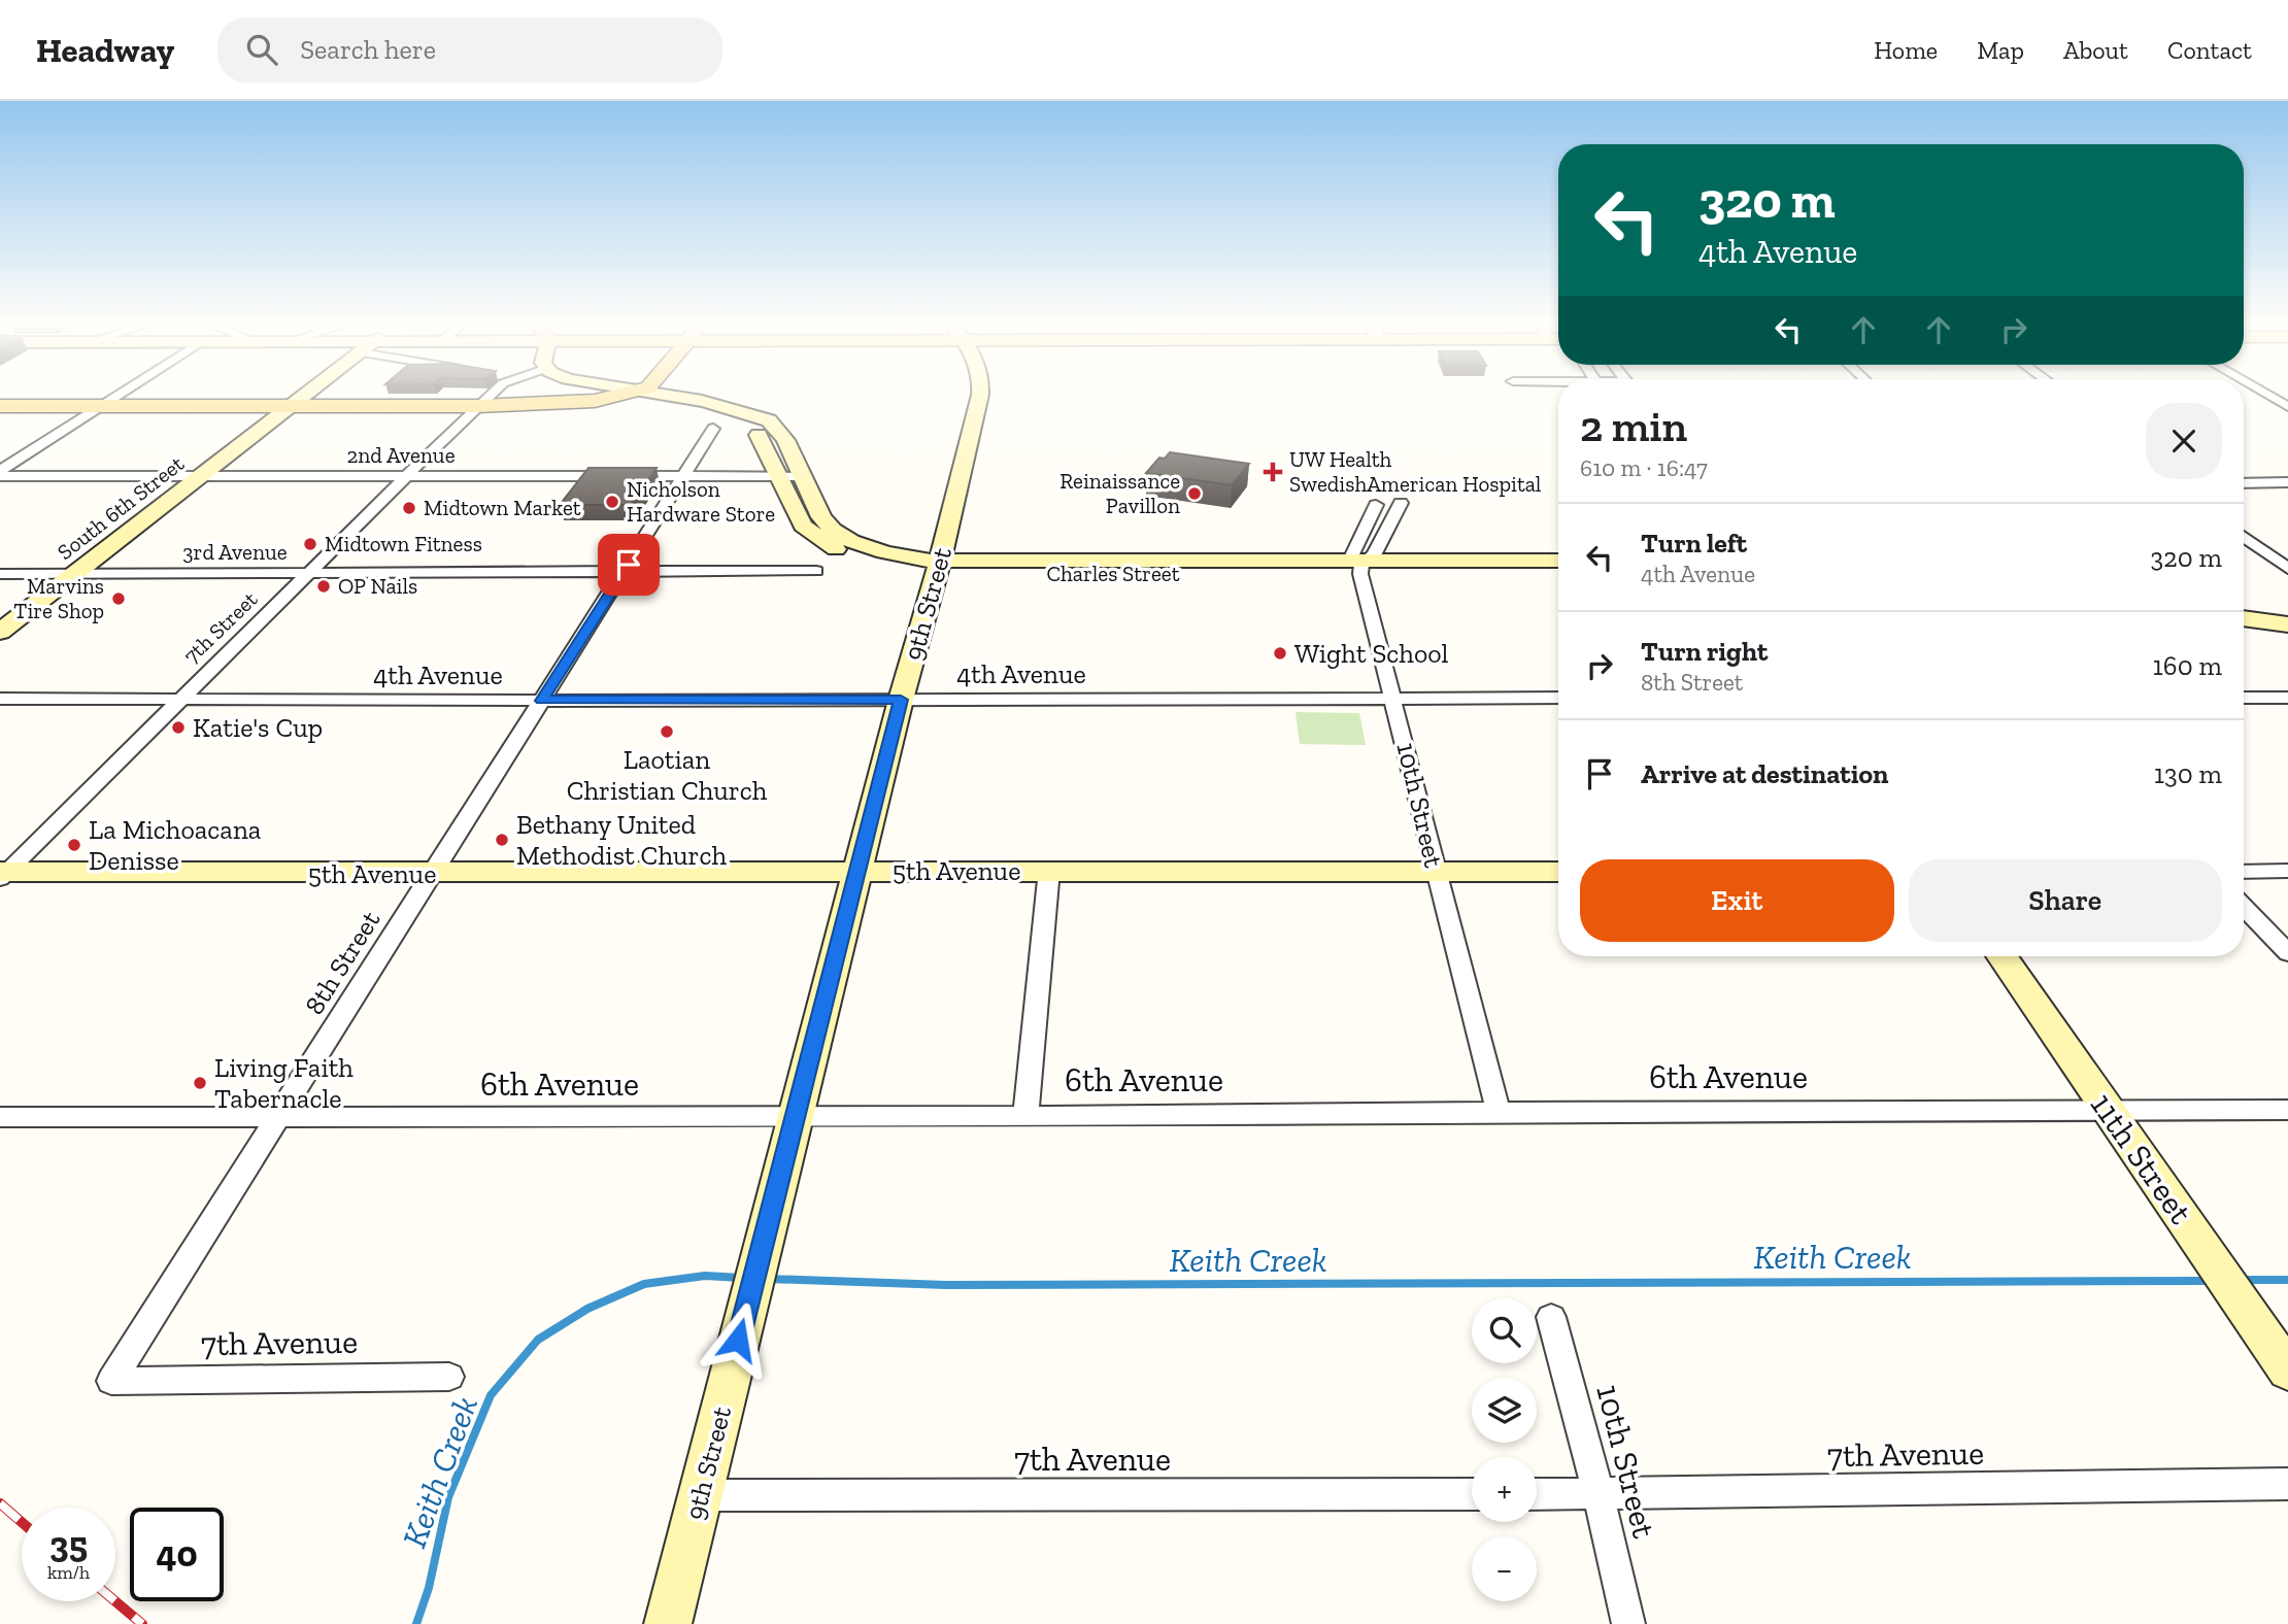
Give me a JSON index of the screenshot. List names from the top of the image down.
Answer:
{
  "streets": {
    "main road": [
      "South 6th Street",
      "Charles Street",
      "9th Street",
      "5th Avenue",
      "11th Street"
    ],
    "street": [
      "2nd Avenue",
      "3rd Avenue",
      "7th Street",
      "4th Avenue",
      "10th Street",
      "8th Street",
      "6th Avenue",
      "7th Avenue"
    ]
  },
  "crossings": [
    ["2nd Avenue", "South 6th Street"],
    ["2nd Avenue", "Charles Street"],
    ["2nd Avenue", "7th Street"],
    ["2nd Avenue", "8th Street"],
    ["South 6th Street", "3rd Avenue"],
    ["3rd Avenue", "7th Street"],
    ["3rd Avenue", "8th Street"],
    ["Charles Street", "9th Street"],
    ["Charles Street", "10th Street"],
    ["9th Street", "4th Avenue"],
    ["9th Street", "5th Avenue"],
    ["9th Street", "6th Avenue"],
    ["9th Street", "7th Avenue"],
    ["7th Street", "4th Avenue"],
    ["7th Street", "5th Avenue"],
    ["4th Avenue", "10th Street"],
    ["4th Avenue", "8th Street"],
    ["10th Street", "5th Avenue"],
    ["10th Street", "6th Avenue"],
    ["10th Street", "7th Avenue"],
    ["5th Avenue", "8th Street"],
    ["8th Street", "6th Avenue"],
    ["8th Street", "7th Avenue"],
    ["6th Avenue", "11th Street"]
  ],
  "water": ["Keith Creek"],
  "places": {
    "health": ["UW Health SwedishAmerican Hospital"],
    "other": [
      "Reinaissance Pavillon",
      "Nicholson Hardware Store",
      "Midtown Market",
      "Midtown Fitness",
      "OP Nails",
      "Marvins Tire Shop",
      "Wight School",
      "Katie's Cup",
      "Laotian Christian Church",
      "Bethany United Methodist Church",
      "La Michoacana Denisse",
      "Living Faith Tabernacle"
    ]
  },
  "page": {
    "header": "Headway",
    "search": "Search here",
    "nav": [
      "Home",
      "Map",
      "About",
      "Contact"
    ],
    "turn": ["320 m", "4th Avenue"],
    "heading": ["2 min", "610 m · 16:47"],
    "list": [
      {
        "name": "Turn left",
        "note": "4th Avenue",
        "value": "320 m"
      },
      {
        "name": "Turn right",
        "note": "8th Street",
        "value": "160 m"
      },
      {
        "name": "Arrive at destination",
        "value": "130 m"
      }
    ],
    "buttons": ["Exit", "Share"],
    "map_buttons": ["+", "−"],
    "speed": "35 km/h",
    "limit": "40"
  }
}
